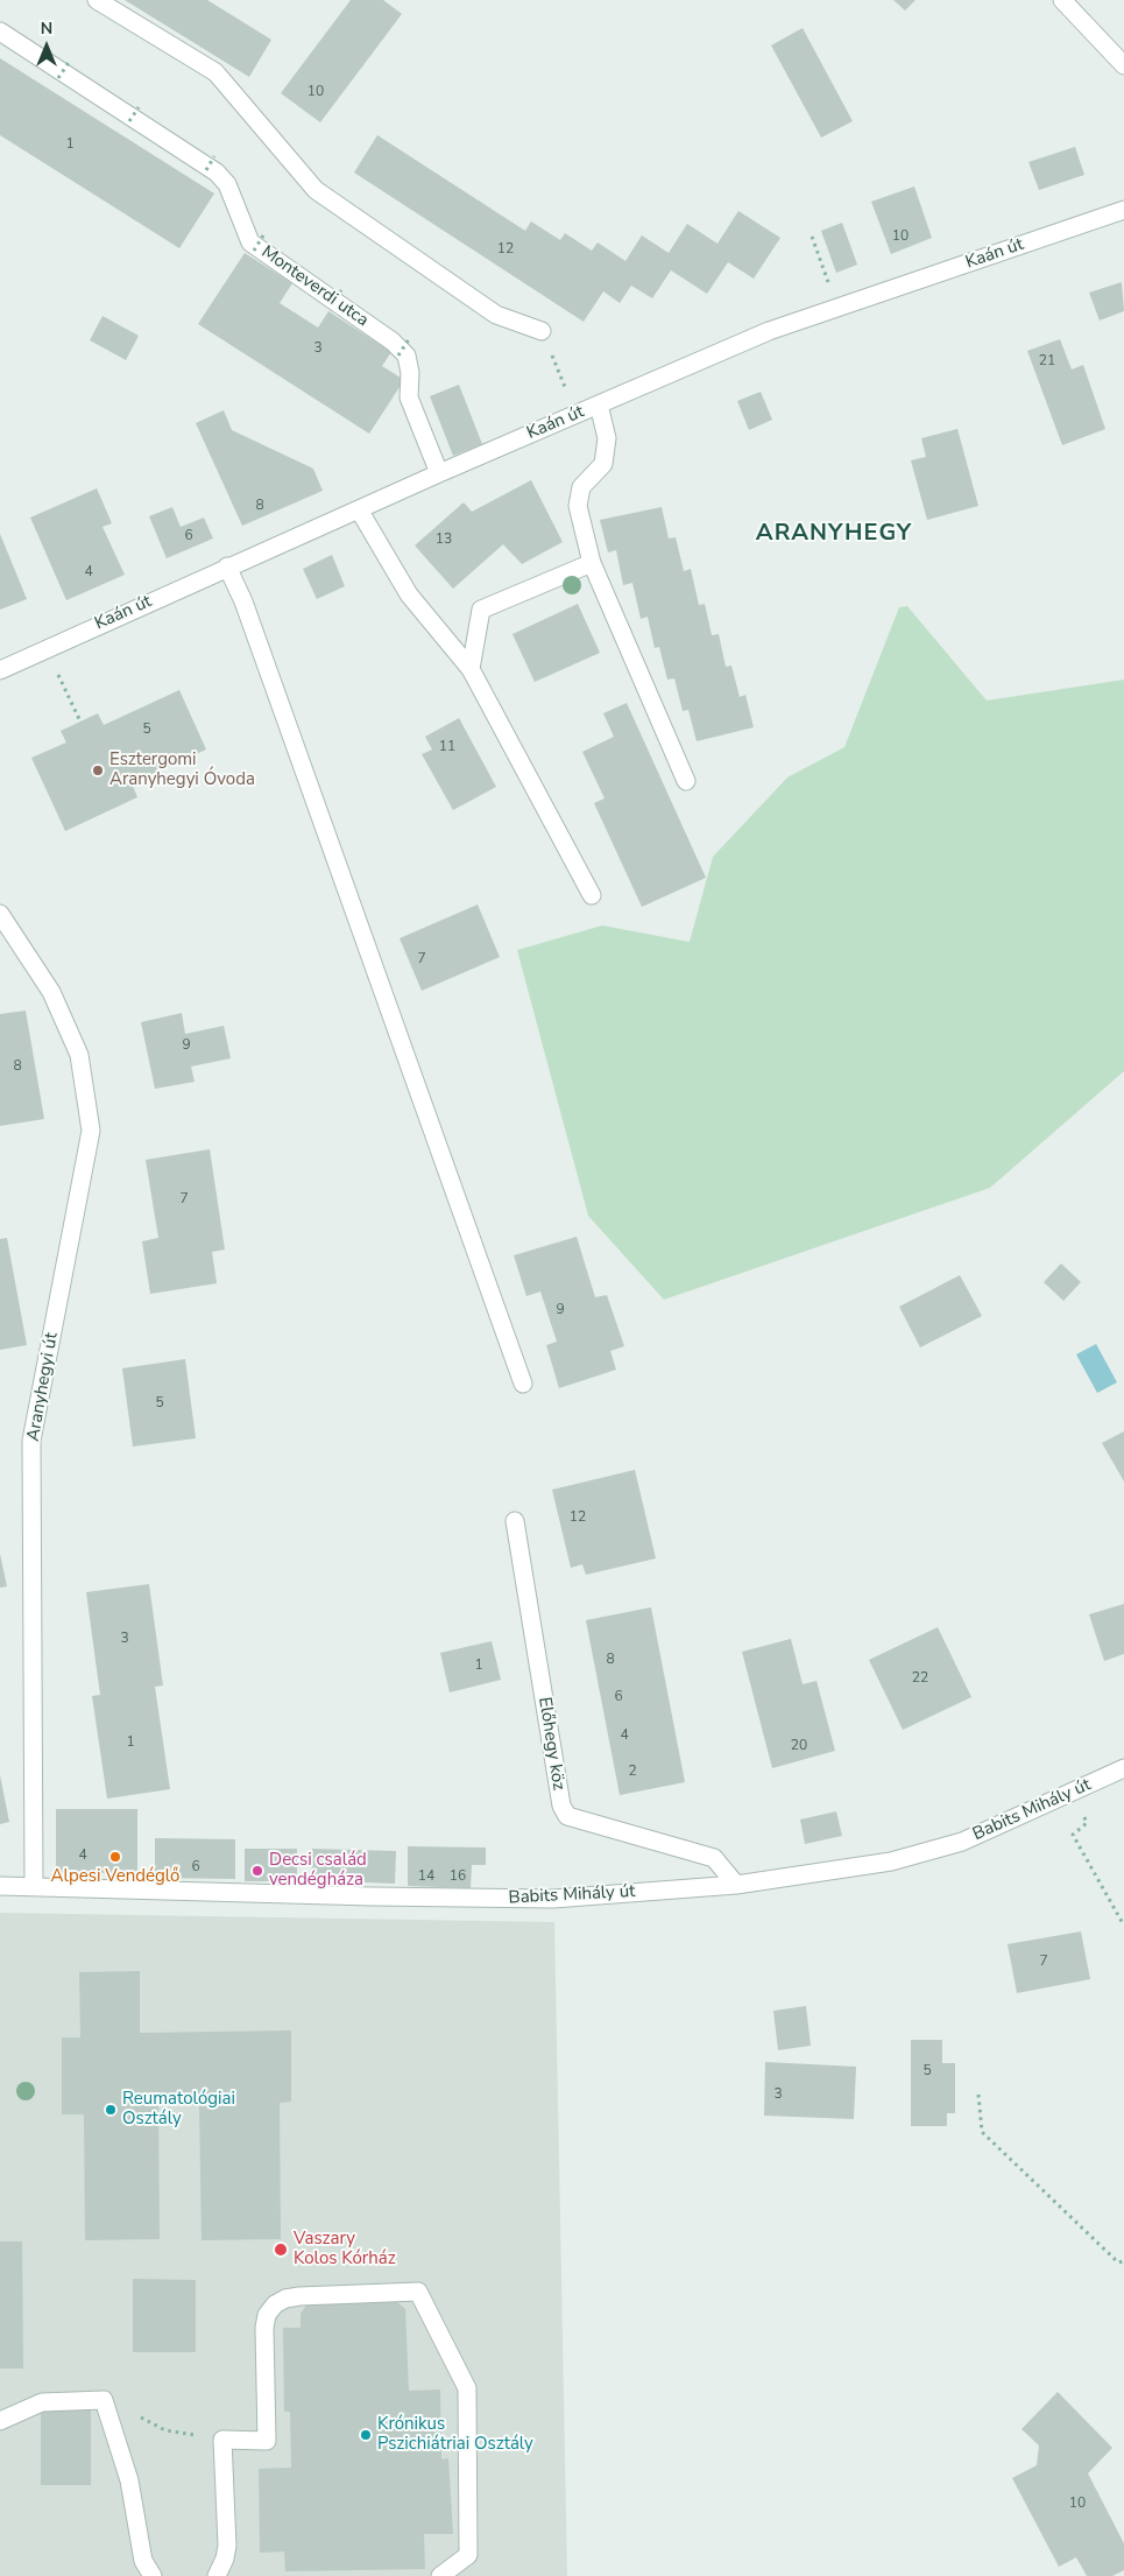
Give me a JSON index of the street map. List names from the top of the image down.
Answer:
{
  "streets": {
    "street": [
      "Kaán út",
      "Monteverdi utca",
      "Aranyhegyi út",
      "Előhegy köz",
      "Babits Mihály út"
    ]
  },
  "crossings": [
    ["Kaán út", "Monteverdi utca"],
    ["Aranyhegyi út", "Babits Mihály út"],
    ["Előhegy köz", "Babits Mihály út"]
  ],
  "districts": ["ARANYHEGY"],
  "places": [
    "Esztergomi Aranyhegyi Óvoda",
    "Alpesi Vendéglő",
    "Decsi család vendégháza",
    "Reumatológiai Osztály",
    "Vaszary Kolos Kórház",
    "Krónikus Pszichiátriai Osztály"
  ],
  "house_numbers": [
    "10",
    "1",
    "10",
    "12",
    "3",
    "21",
    "8",
    "6",
    "13",
    "4",
    "5",
    "11",
    "7",
    "9",
    "8",
    "7",
    "9",
    "5",
    "12",
    "3",
    "8",
    "1",
    "22",
    "6",
    "4",
    "1",
    "20",
    "2",
    "4",
    "6",
    "14",
    "16",
    "7",
    "5",
    "3",
    "10"
  ],
  "north": "top"
}
